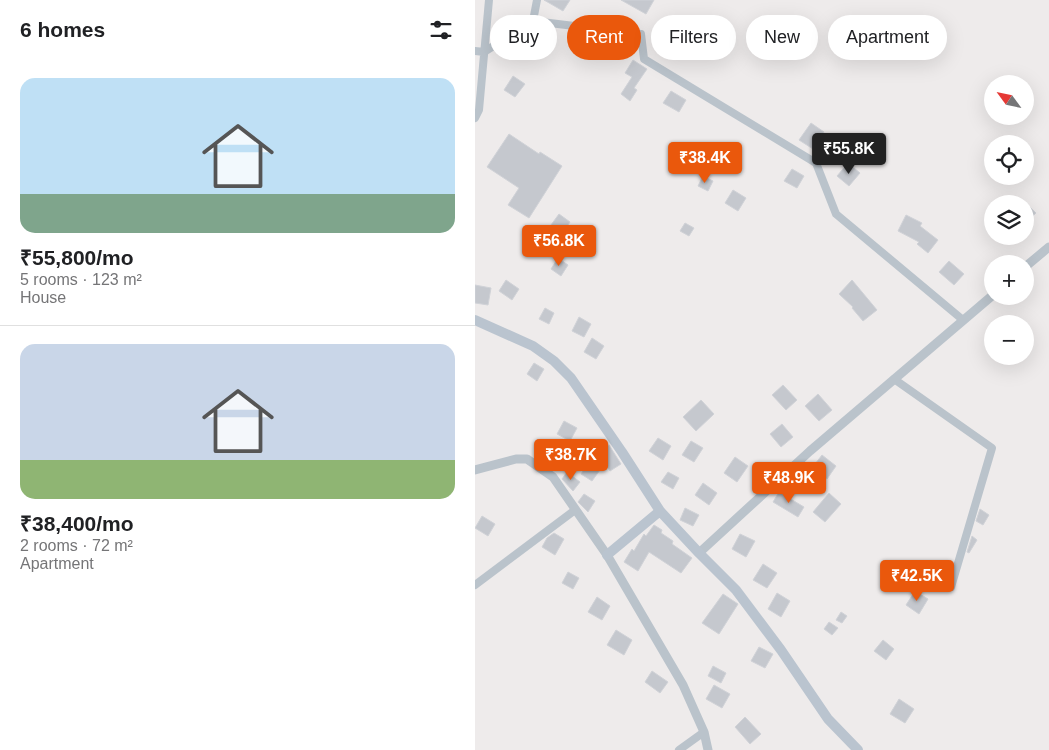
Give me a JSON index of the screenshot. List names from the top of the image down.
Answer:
{
  "north": "top left",
  "page": {
    "heading": "6 homes",
    "chip": [
      "Buy",
      "Rent",
      "Filters",
      "New",
      "Apartment"
    ],
    "list": [
      {
        "name": "₹55,800/mo",
        "note": "5 rooms · 123 m² · House"
      },
      {
        "name": "₹38,400/mo",
        "note": "2 rooms · 72 m² · Apartment"
      }
    ],
    "map_buttons": ["+", "−"],
    "price": [
      "₹55.8K",
      "₹38.4K",
      "₹56.8K",
      "₹38.7K",
      "₹48.9K",
      "₹42.5K"
    ]
  }
}
